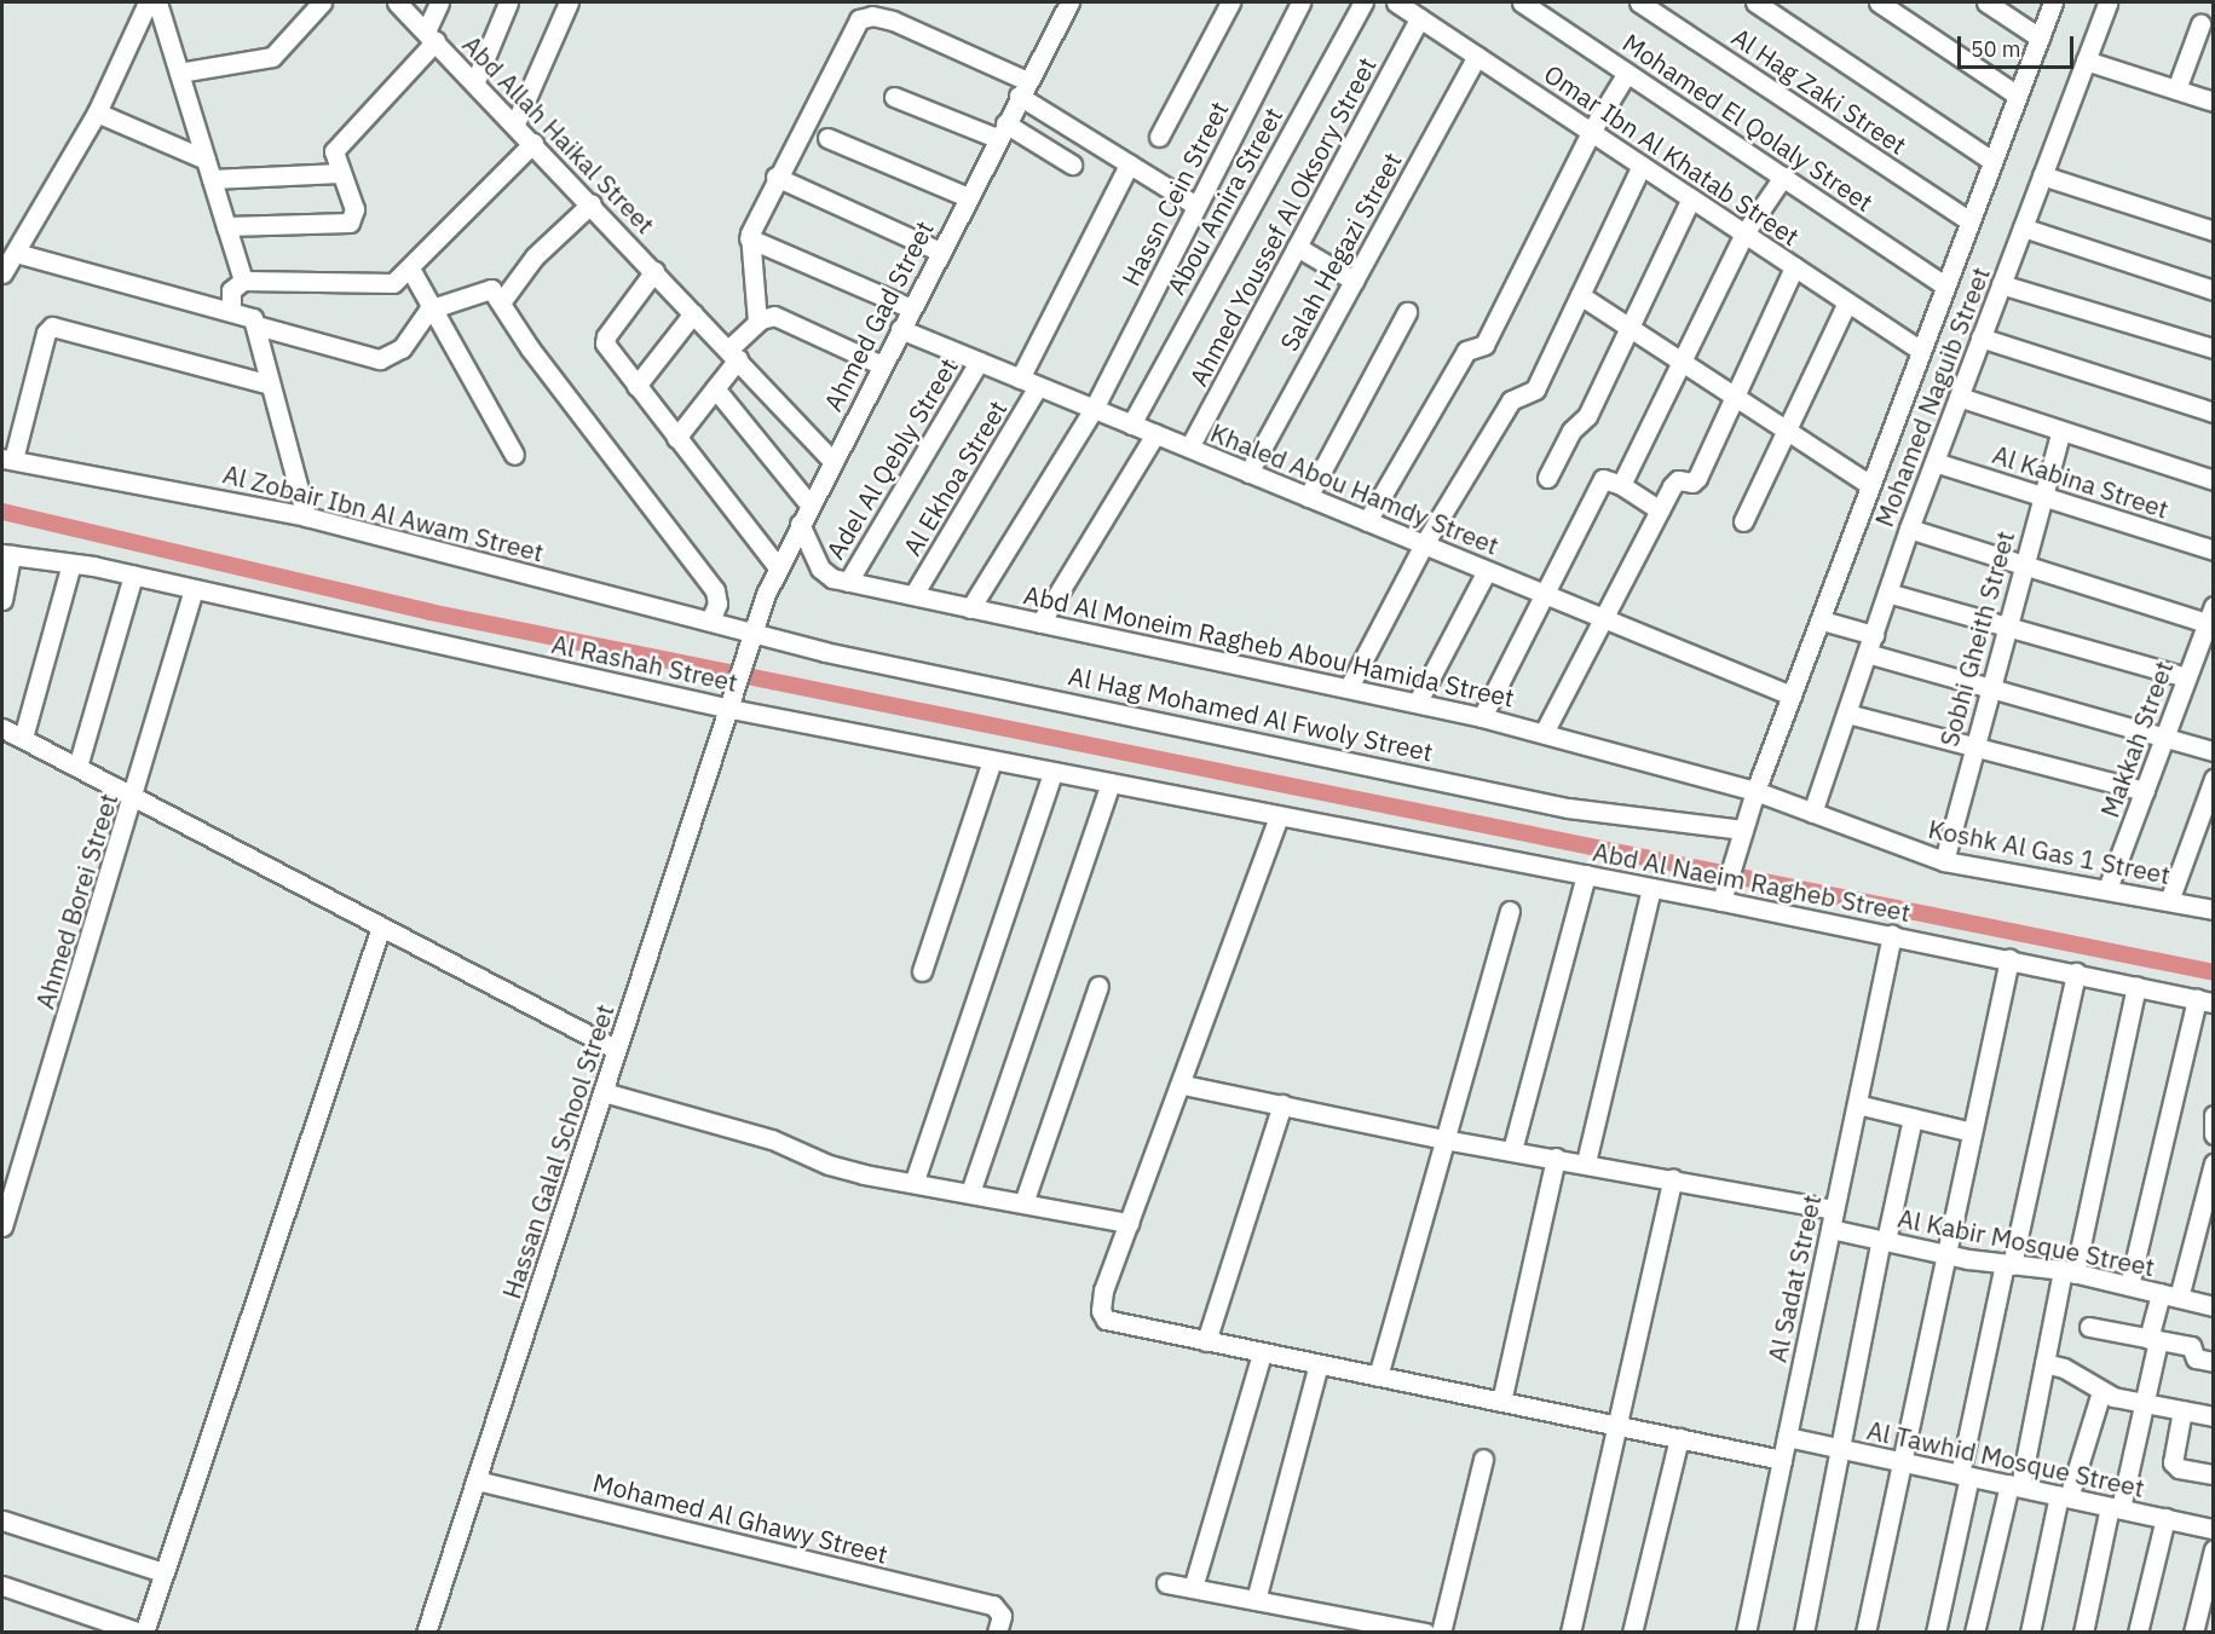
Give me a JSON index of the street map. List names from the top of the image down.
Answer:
{
  "streets": {
    "street": [
      "Al Hag Zaki Street",
      "Mohamed El Qolaly Street",
      "Abd Allah Haikal Street",
      "Omar Ibn Al Khatab Street",
      "Hassn Cein Street",
      "Abou Amira Street",
      "Ahmed Youssef Al Oksory Street",
      "Salah Hegazi Street",
      "Ahmed Gad Street",
      "Mohamed Naguib Street",
      "Adel Al Qebly Street",
      "Al Ekhoa Street",
      "Al Kabina Street",
      "Khaled Abou Hamdy Street",
      "Al Zobair Ibn Al Awam Street",
      "Sobhi Gheith Street",
      "Abd Al Moneim Ragheb Abou Hamida Street",
      "Al Rashah Street",
      "Al Hag Mohamed Al Fwoly Street",
      "Makkah Street",
      "Koshk Al Gas 1 Street",
      "Abd Al Naeim Ragheb Street",
      "Ahmed Borei Street",
      "Hassan Galal School Street",
      "Al Kabir Mosque Street",
      "Al Sadat Street",
      "Al Tawhid Mosque Street",
      "Mohamed Al Ghawy Street"
    ]
  },
  "crossings": [
    ["Al Hag Zaki Street", "Mohamed Naguib Street"],
    ["Mohamed El Qolaly Street", "Mohamed Naguib Street"],
    ["Abd Allah Haikal Street", "Ahmed Gad Street"],
    ["Omar Ibn Al Khatab Street", "Ahmed Youssef Al Oksory Street"],
    ["Omar Ibn Al Khatab Street", "Salah Hegazi Street"],
    ["Omar Ibn Al Khatab Street", "Mohamed Naguib Street"],
    ["Hassn Cein Street", "Khaled Abou Hamdy Street"],
    ["Hassn Cein Street", "Abd Al Moneim Ragheb Abou Hamida Street"],
    ["Abou Amira Street", "Khaled Abou Hamdy Street"],
    ["Ahmed Youssef Al Oksory Street", "Khaled Abou Hamdy Street"],
    ["Salah Hegazi Street", "Khaled Abou Hamdy Street"],
    ["Ahmed Gad Street", "Khaled Abou Hamdy Street"],
    ["Ahmed Gad Street", "Al Zobair Ibn Al Awam Street"],
    ["Ahmed Gad Street", "Abd Al Moneim Ragheb Abou Hamida Street"],
    ["Ahmed Gad Street", "Al Hag Mohamed Al Fwoly Street"],
    ["Ahmed Gad Street", "Hassan Galal School Street"],
    ["Mohamed Naguib Street", "Al Kabina Street"],
    ["Mohamed Naguib Street", "Khaled Abou Hamdy Street"],
    ["Mohamed Naguib Street", "Abd Al Moneim Ragheb Abou Hamida Street"],
    ["Mohamed Naguib Street", "Al Hag Mohamed Al Fwoly Street"],
    ["Mohamed Naguib Street", "Koshk Al Gas 1 Street"],
    ["Mohamed Naguib Street", "Abd Al Naeim Ragheb Street"],
    ["Adel Al Qebly Street", "Khaled Abou Hamdy Street"],
    ["Adel Al Qebly Street", "Abd Al Moneim Ragheb Abou Hamida Street"],
    ["Al Ekhoa Street", "Khaled Abou Hamdy Street"],
    ["Al Ekhoa Street", "Abd Al Moneim Ragheb Abou Hamida Street"],
    ["Al Kabina Street", "Sobhi Gheith Street"],
    ["Al Zobair Ibn Al Awam Street", "Al Hag Mohamed Al Fwoly Street"],
    ["Sobhi Gheith Street", "Koshk Al Gas 1 Street"],
    ["Abd Al Moneim Ragheb Abou Hamida Street", "Koshk Al Gas 1 Street"],
    ["Al Rashah Street", "Abd Al Naeim Ragheb Street"],
    ["Al Rashah Street", "Ahmed Borei Street"],
    ["Al Rashah Street", "Hassan Galal School Street"],
    ["Makkah Street", "Koshk Al Gas 1 Street"],
    ["Abd Al Naeim Ragheb Street", "Al Sadat Street"],
    ["Hassan Galal School Street", "Mohamed Al Ghawy Street"],
    ["Al Kabir Mosque Street", "Al Sadat Street"],
    ["Al Sadat Street", "Al Tawhid Mosque Street"]
  ],
  "scale_bar": "50 m"
}
